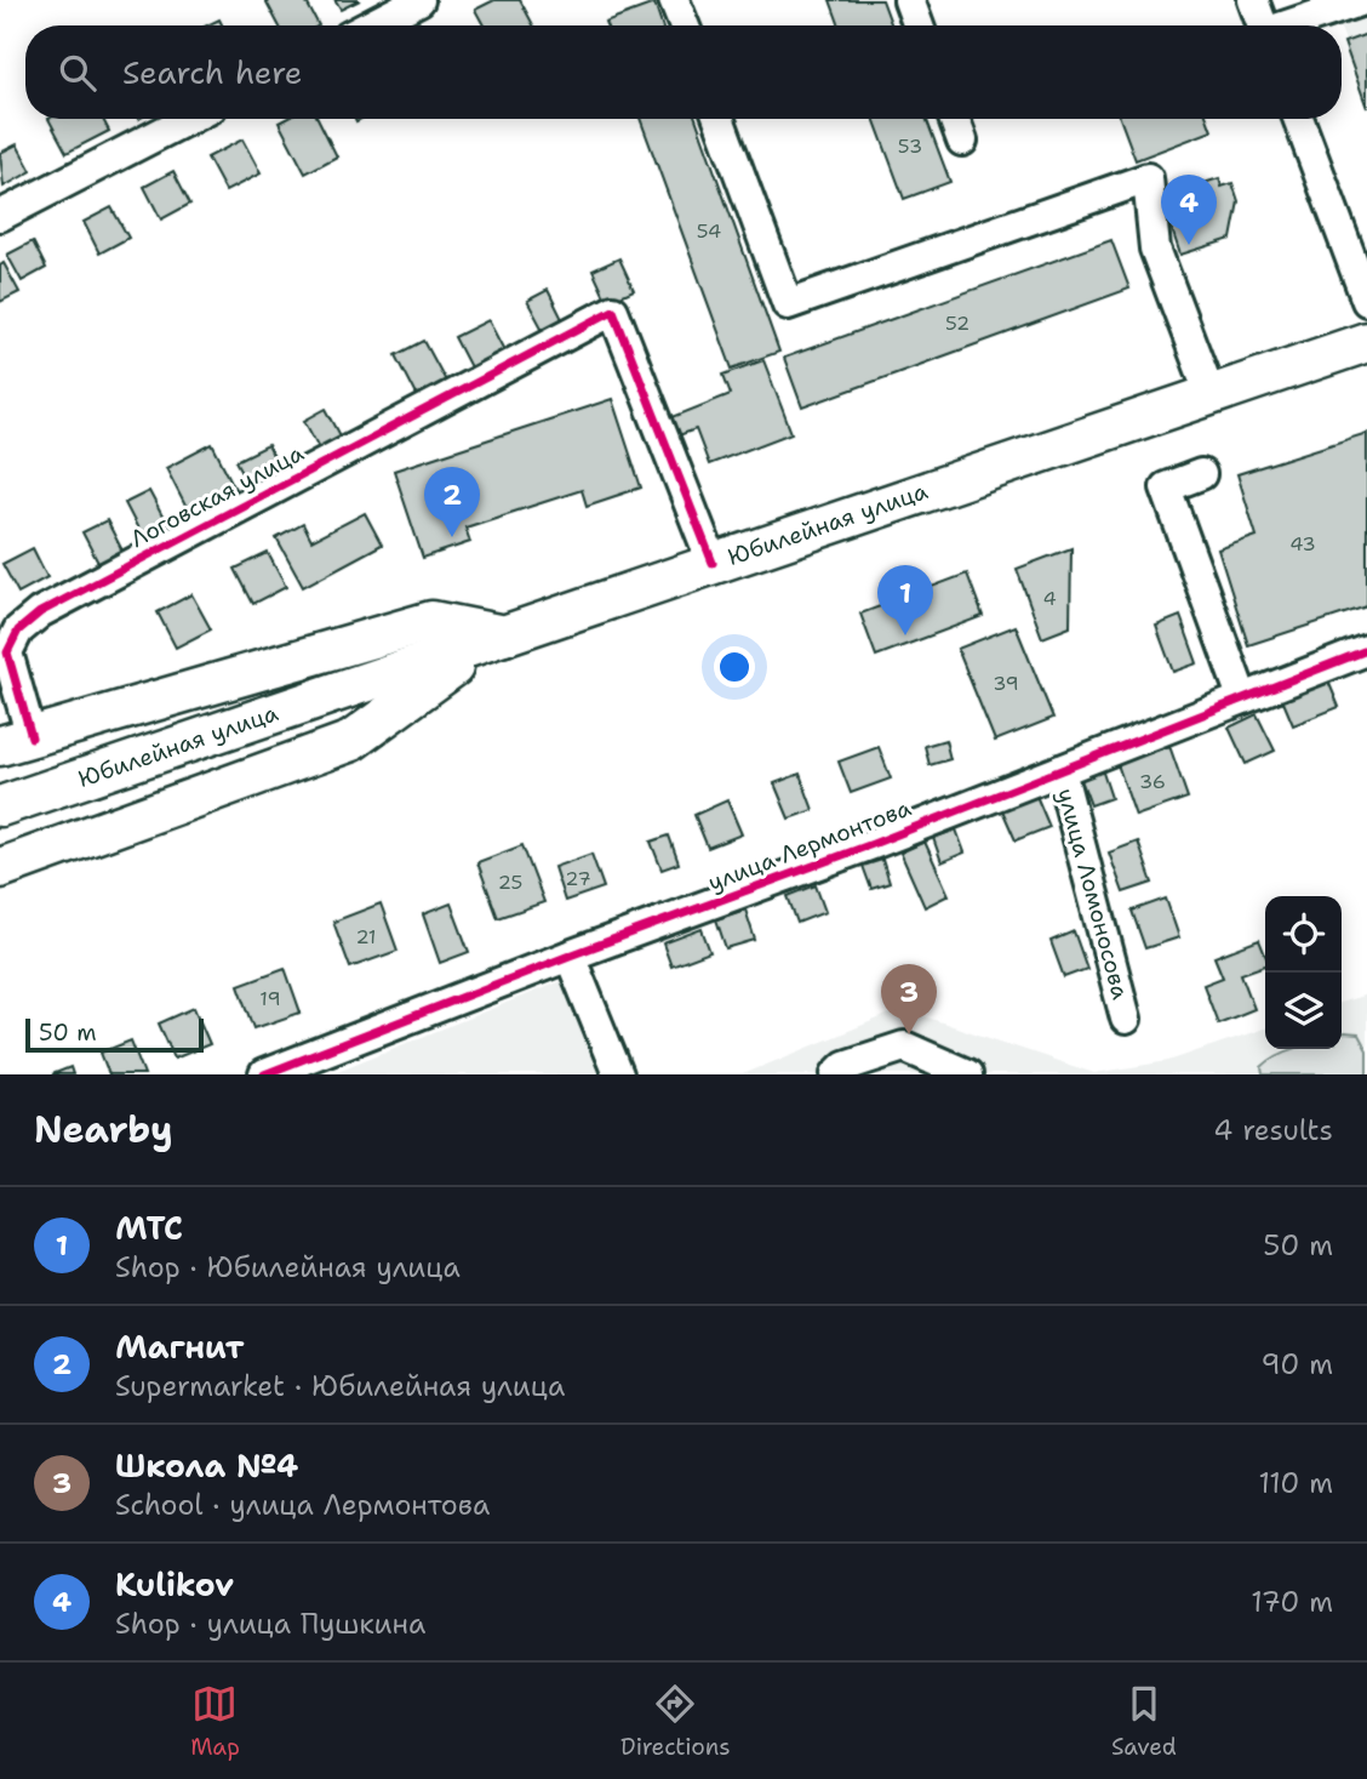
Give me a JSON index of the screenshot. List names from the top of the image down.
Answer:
{
  "streets": {
    "main road": ["Юбилейная улица"],
    "street": ["Логовская улица", "улица Лермонтова", "улица Ломоносова"]
  },
  "crossings": [
    ["Логовская улица", "Юбилейная улица"],
    ["улица Лермонтова", "улица Ломоносова"]
  ],
  "house_numbers": [
    "53",
    "54",
    "52",
    "43",
    "4",
    "39",
    "36",
    "27",
    "25",
    "21",
    "19"
  ],
  "scale_bar": "50 m",
  "page": {
    "search": "Search here",
    "pins": [
      "4",
      "2",
      "1",
      "3"
    ],
    "scale": "50 m",
    "heading": ["Nearby", "4 results"],
    "list": [
      {
        "mark": "1",
        "name": "МТС",
        "note": "Shop · Юбилейная улица",
        "value": "50 m"
      },
      {
        "mark": "2",
        "name": "Магнит",
        "note": "Supermarket · Юбилейная улица",
        "value": "90 m"
      },
      {
        "mark": "3",
        "name": "Школа №4",
        "note": "School · улица Лермонтова",
        "value": "110 m"
      },
      {
        "mark": "4",
        "name": "Kulikov",
        "note": "Shop · улица Пушкина",
        "value": "170 m"
      }
    ],
    "nav": ["Map", "Directions", "Saved"]
  }
}
